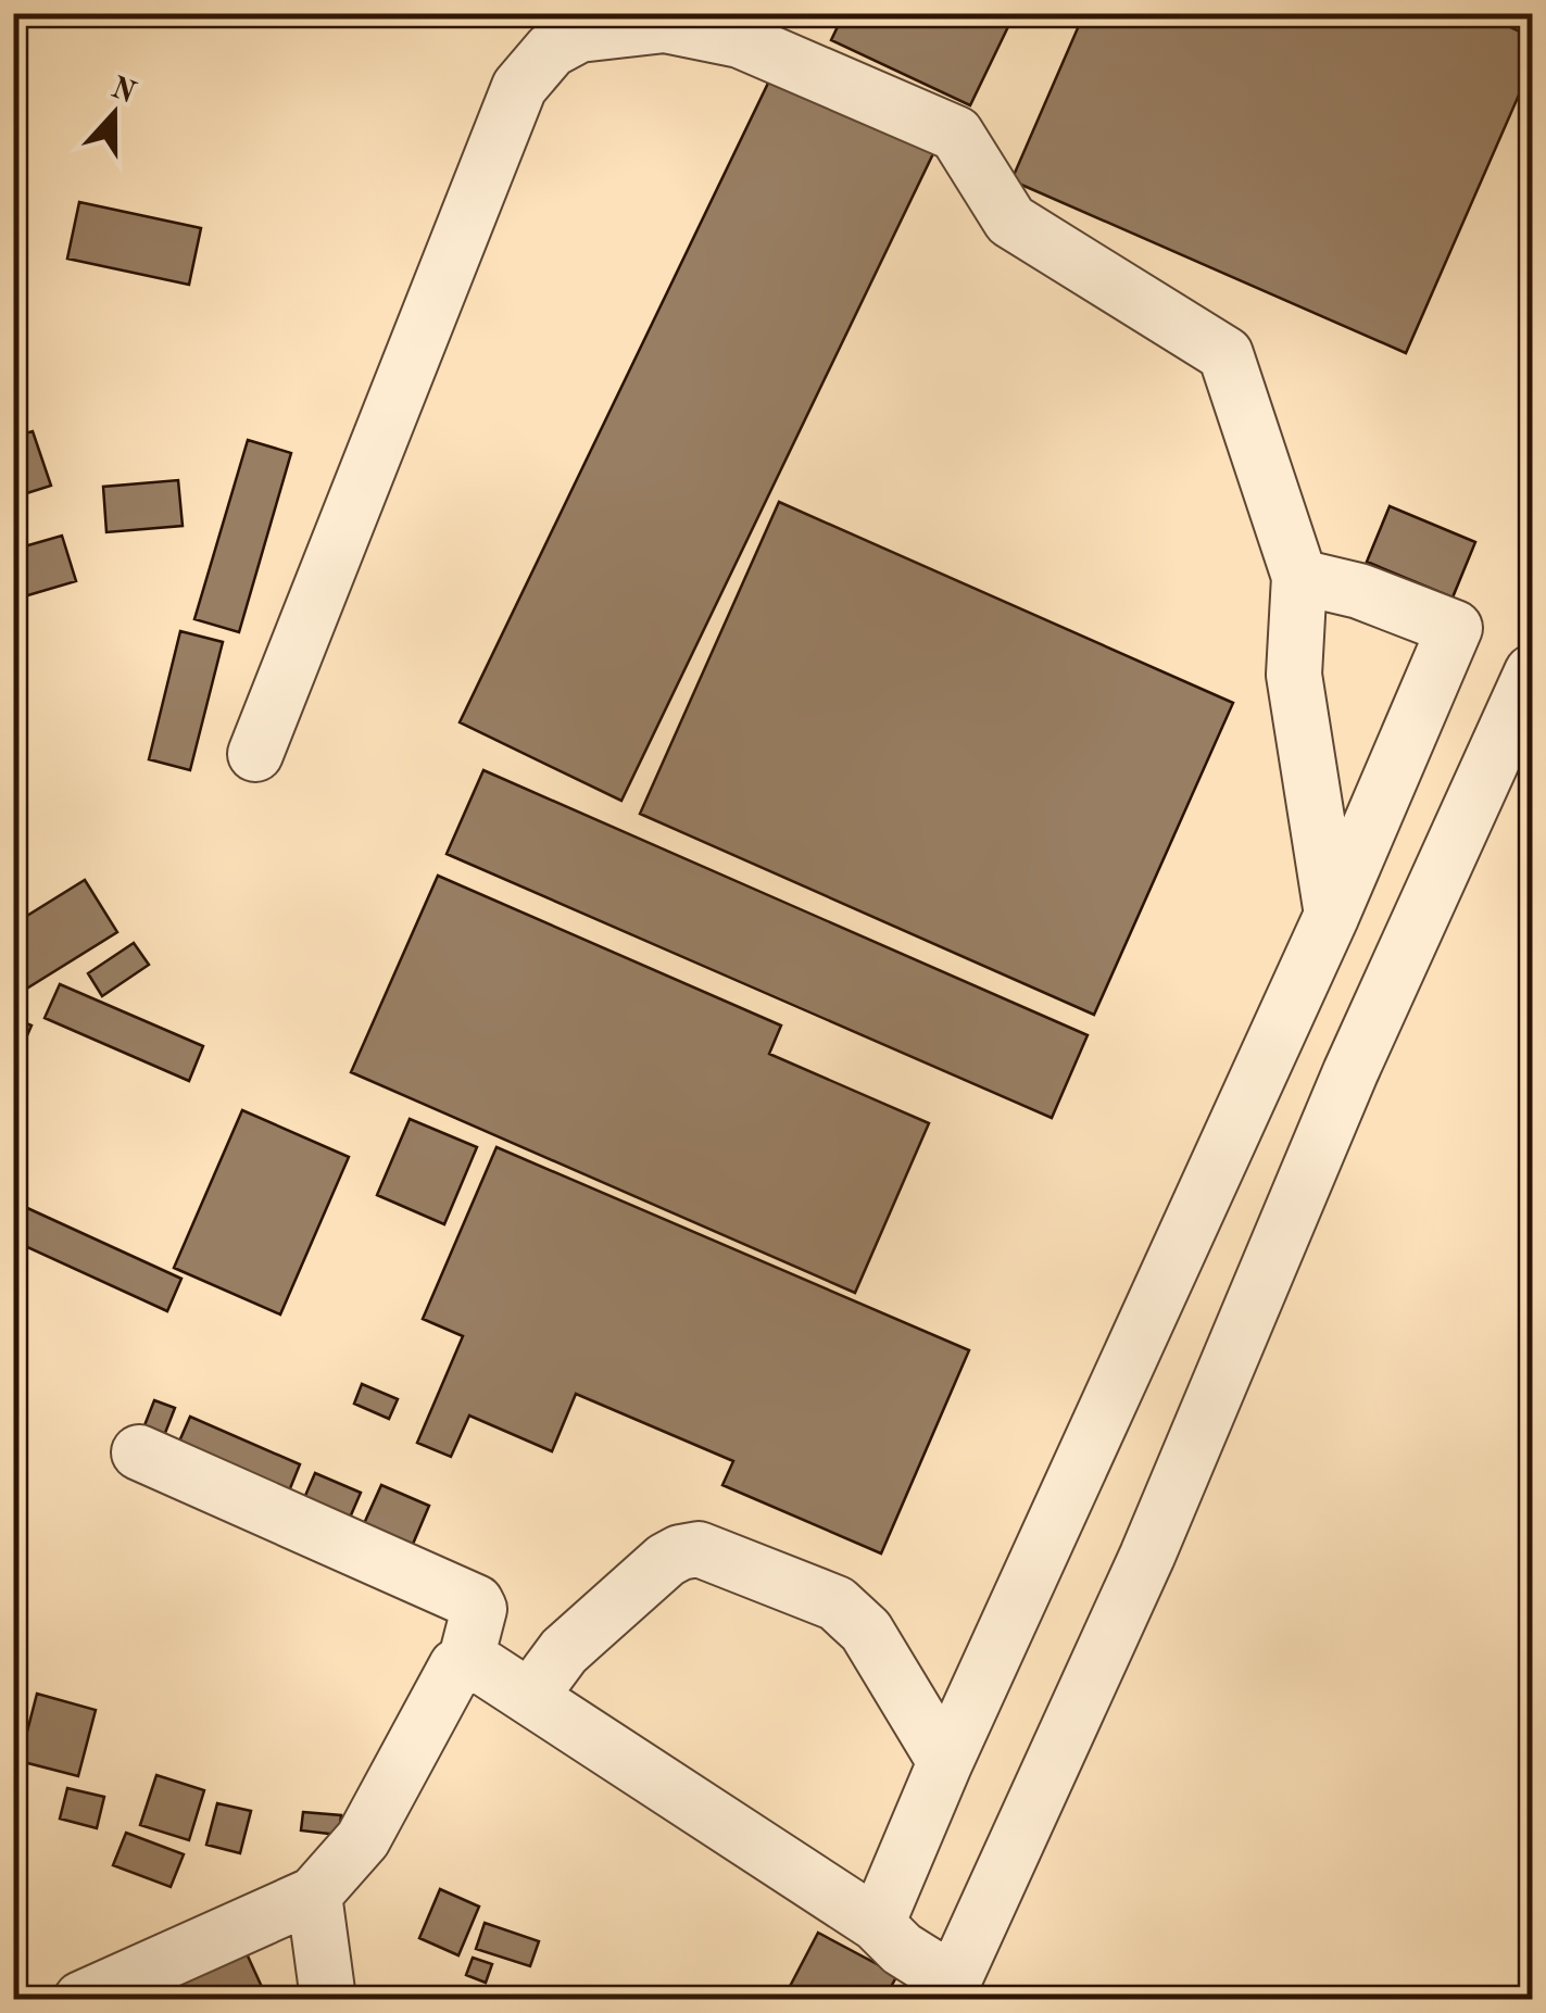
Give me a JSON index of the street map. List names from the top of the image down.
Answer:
{
  "north": "top"
}
